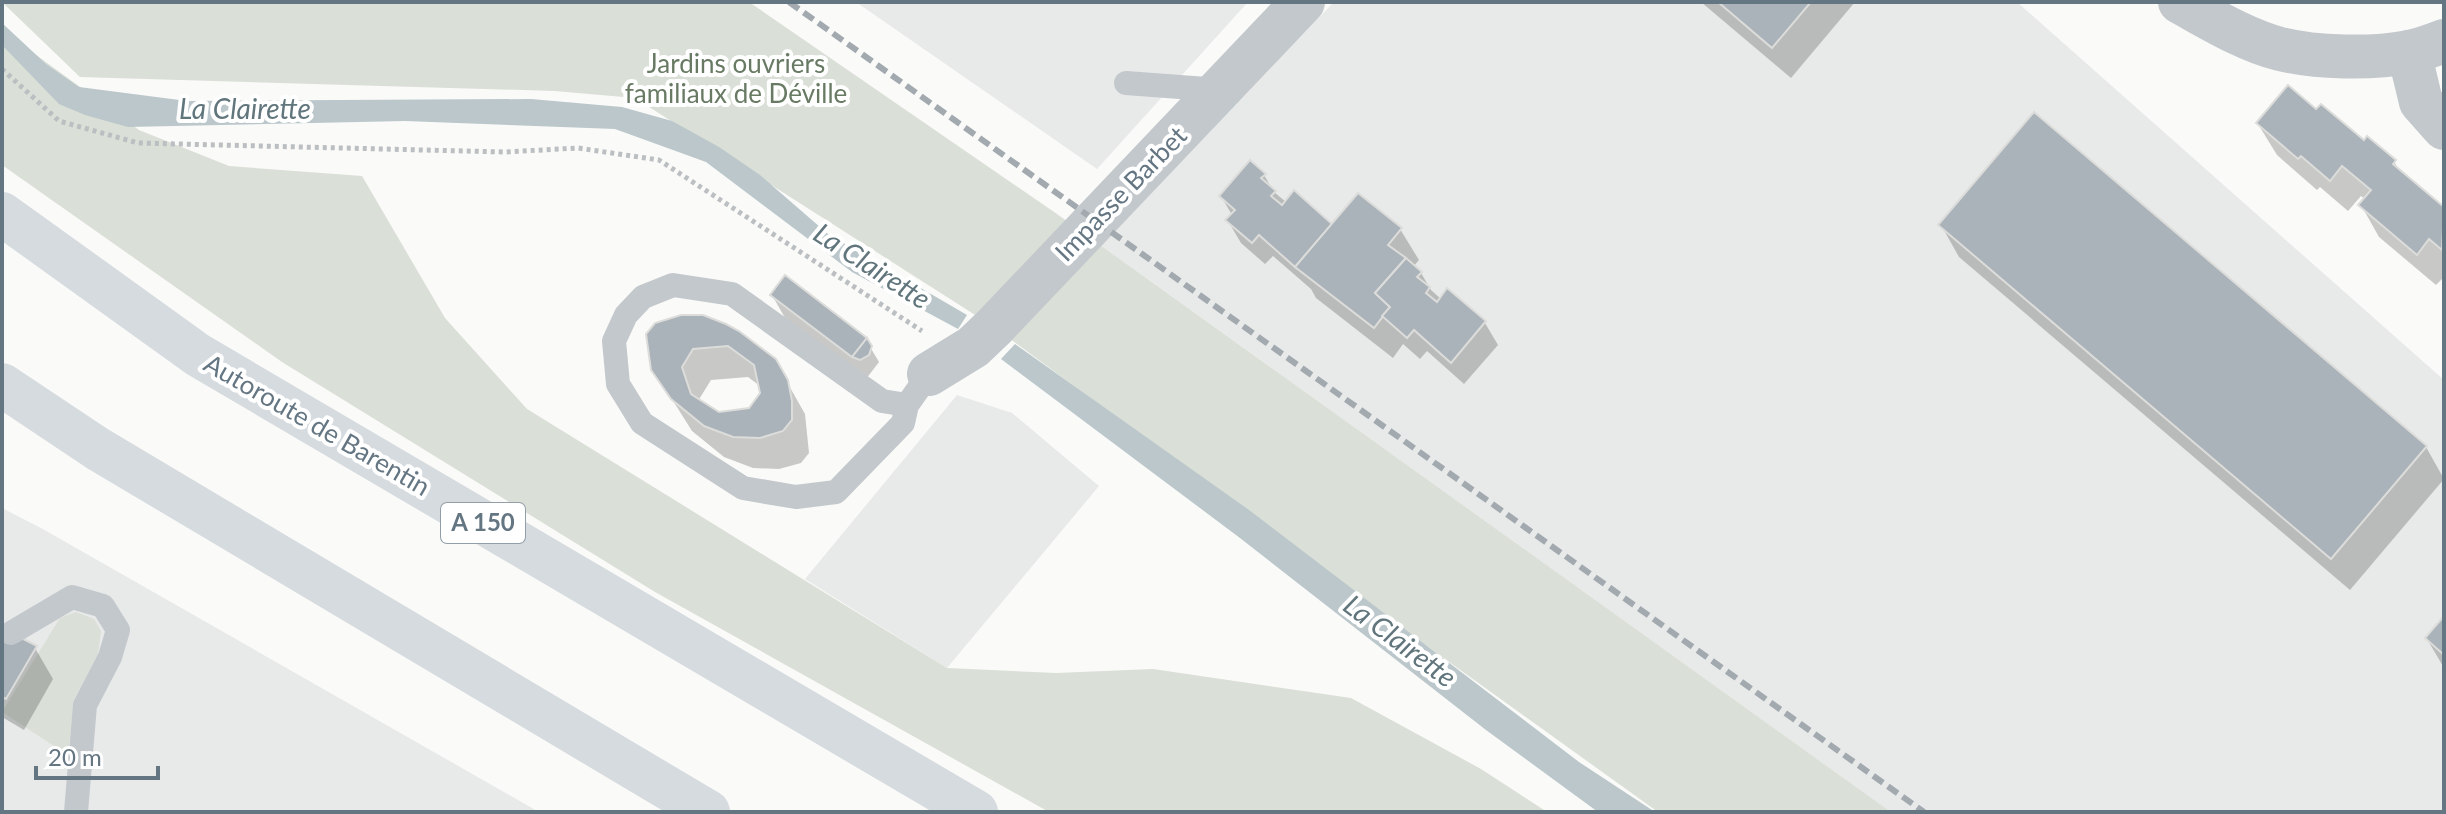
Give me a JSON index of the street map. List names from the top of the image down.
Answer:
{
  "streets": {
    "highway": ["Autoroute de Barentin", "A 150"],
    "street": ["Impasse Barbet"]
  },
  "water": ["La Clairette"],
  "parks": ["Jardins ouvriers familiaux de Déville"],
  "scale_bar": "20 m"
}
